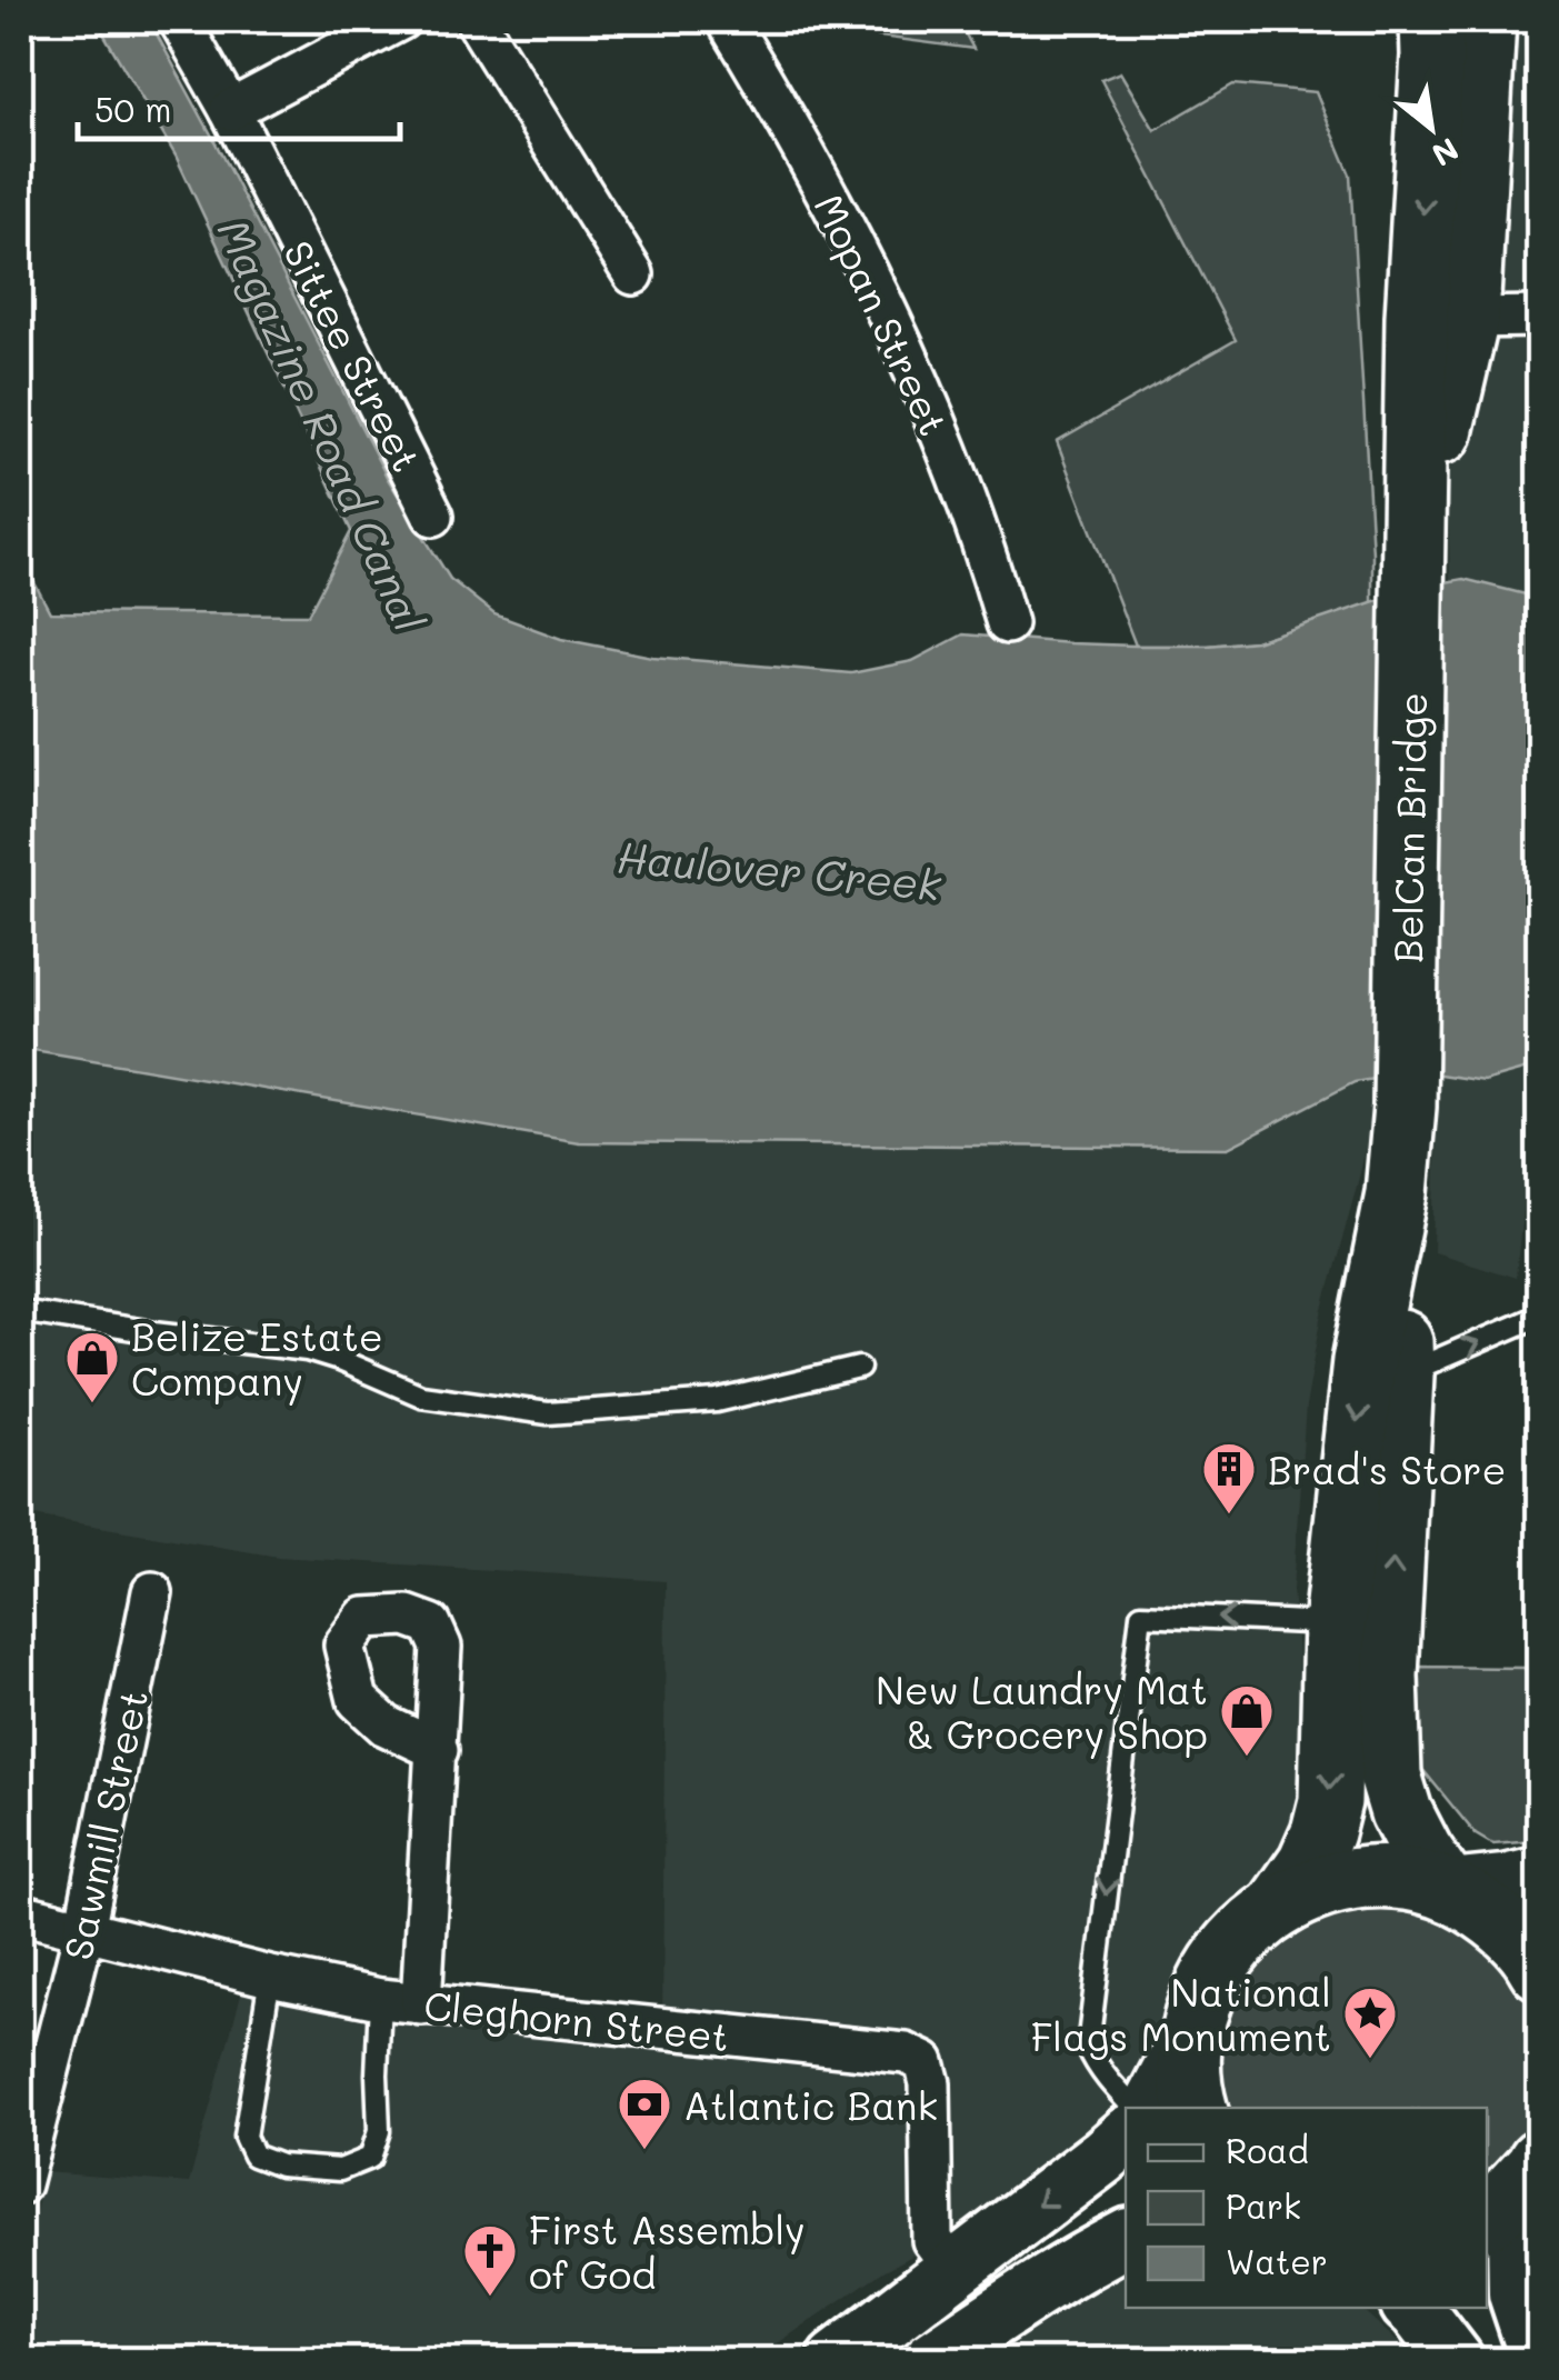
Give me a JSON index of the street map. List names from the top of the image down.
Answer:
{
  "streets": {
    "main road": ["BelCan Bridge"],
    "street": [
      "Mopan Street",
      "Sittee Street",
      "Sawmill Street",
      "Cleghorn Street"
    ]
  },
  "crossings": [
    ["Sawmill Street", "Cleghorn Street"]
  ],
  "water": ["Magazine Road Canal", "Haulover Creek"],
  "places": {
    "shop": ["Belize Estate Company", "New Laundry Mat & Grocery Shop"],
    "building": ["Brad's Store"],
    "place": ["National Flags Monument"],
    "bank": ["Atlantic Bank"],
    "church": ["First Assembly of God"]
  },
  "legend": ["Road", "Park", "Water"],
  "scale_bar": "50 m",
  "north": "bottom right"
}
